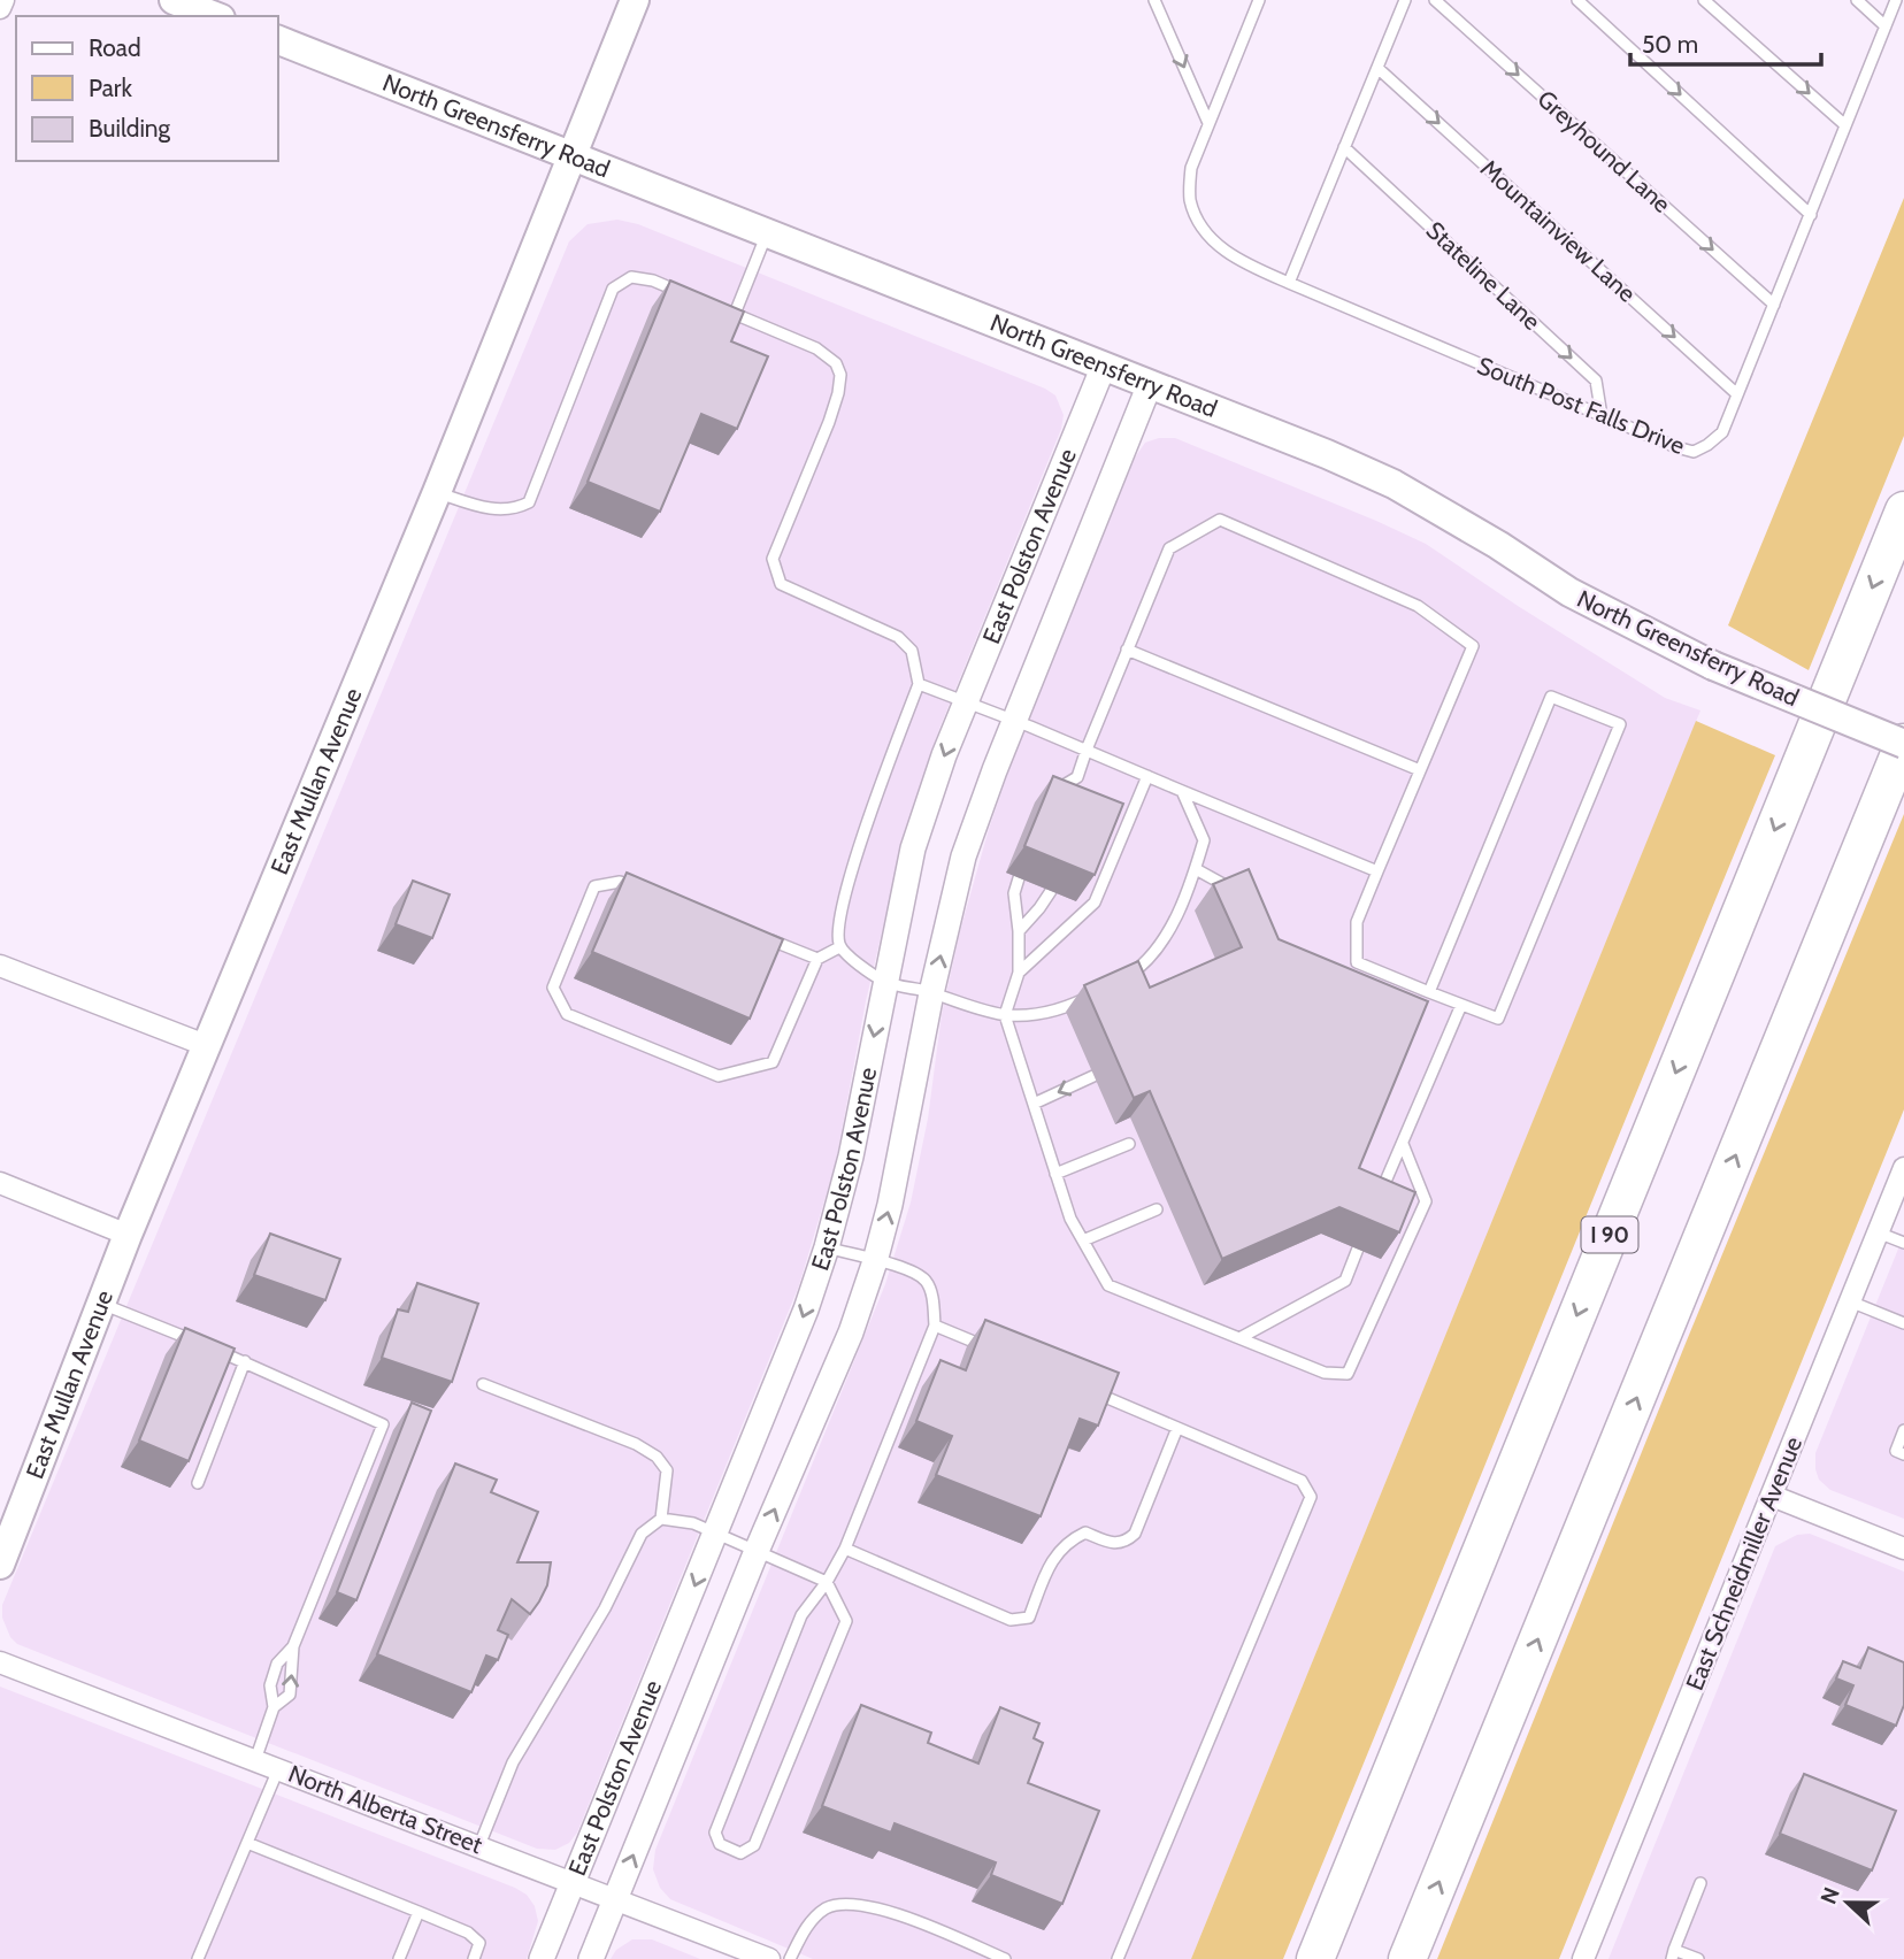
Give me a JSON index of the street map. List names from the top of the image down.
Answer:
{
  "streets": {
    "highway": ["I 90"],
    "main road": ["North Greensferry Road", "East Mullan Avenue"],
    "street": ["East Polston Avenue", "East Schneidmiller Avenue", "North Alberta Street"],
    "lane": [
      "Greyhound Lane",
      "Mountainview Lane",
      "Stateline Lane",
      "South Post Falls Drive"
    ]
  },
  "crossings": [
    ["North Greensferry Road", "East Polston Avenue"],
    ["North Greensferry Road", "East Mullan Avenue"],
    ["Greyhound Lane", "South Post Falls Drive"],
    ["Mountainview Lane", "South Post Falls Drive"],
    ["Stateline Lane", "South Post Falls Drive"],
    ["East Polston Avenue", "North Alberta Street"]
  ],
  "one_way": ["Greyhound Lane", "Mountainview Lane", "Stateline Lane"],
  "legend": ["Road", "Park", "Building"],
  "scale_bar": "50 m",
  "north": "left"
}
